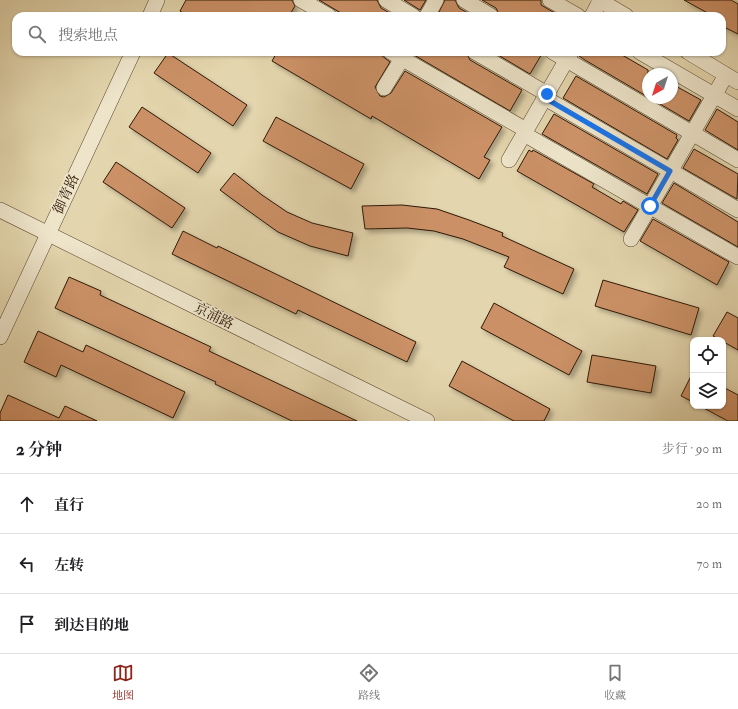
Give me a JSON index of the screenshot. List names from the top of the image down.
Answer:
{
  "streets": {
    "street": ["御青路", "京浦路"]
  },
  "crossings": [
    ["御青路", "京浦路"]
  ],
  "north": "bottom left",
  "page": {
    "search": "搜索地点",
    "heading": ["2 分钟", "步行 · 90 m"],
    "list": [
      ["直行", "20 m"],
      ["左转", "70 m"],
      "到达目的地"
    ],
    "nav": ["地图", "路线", "收藏"]
  }
}
